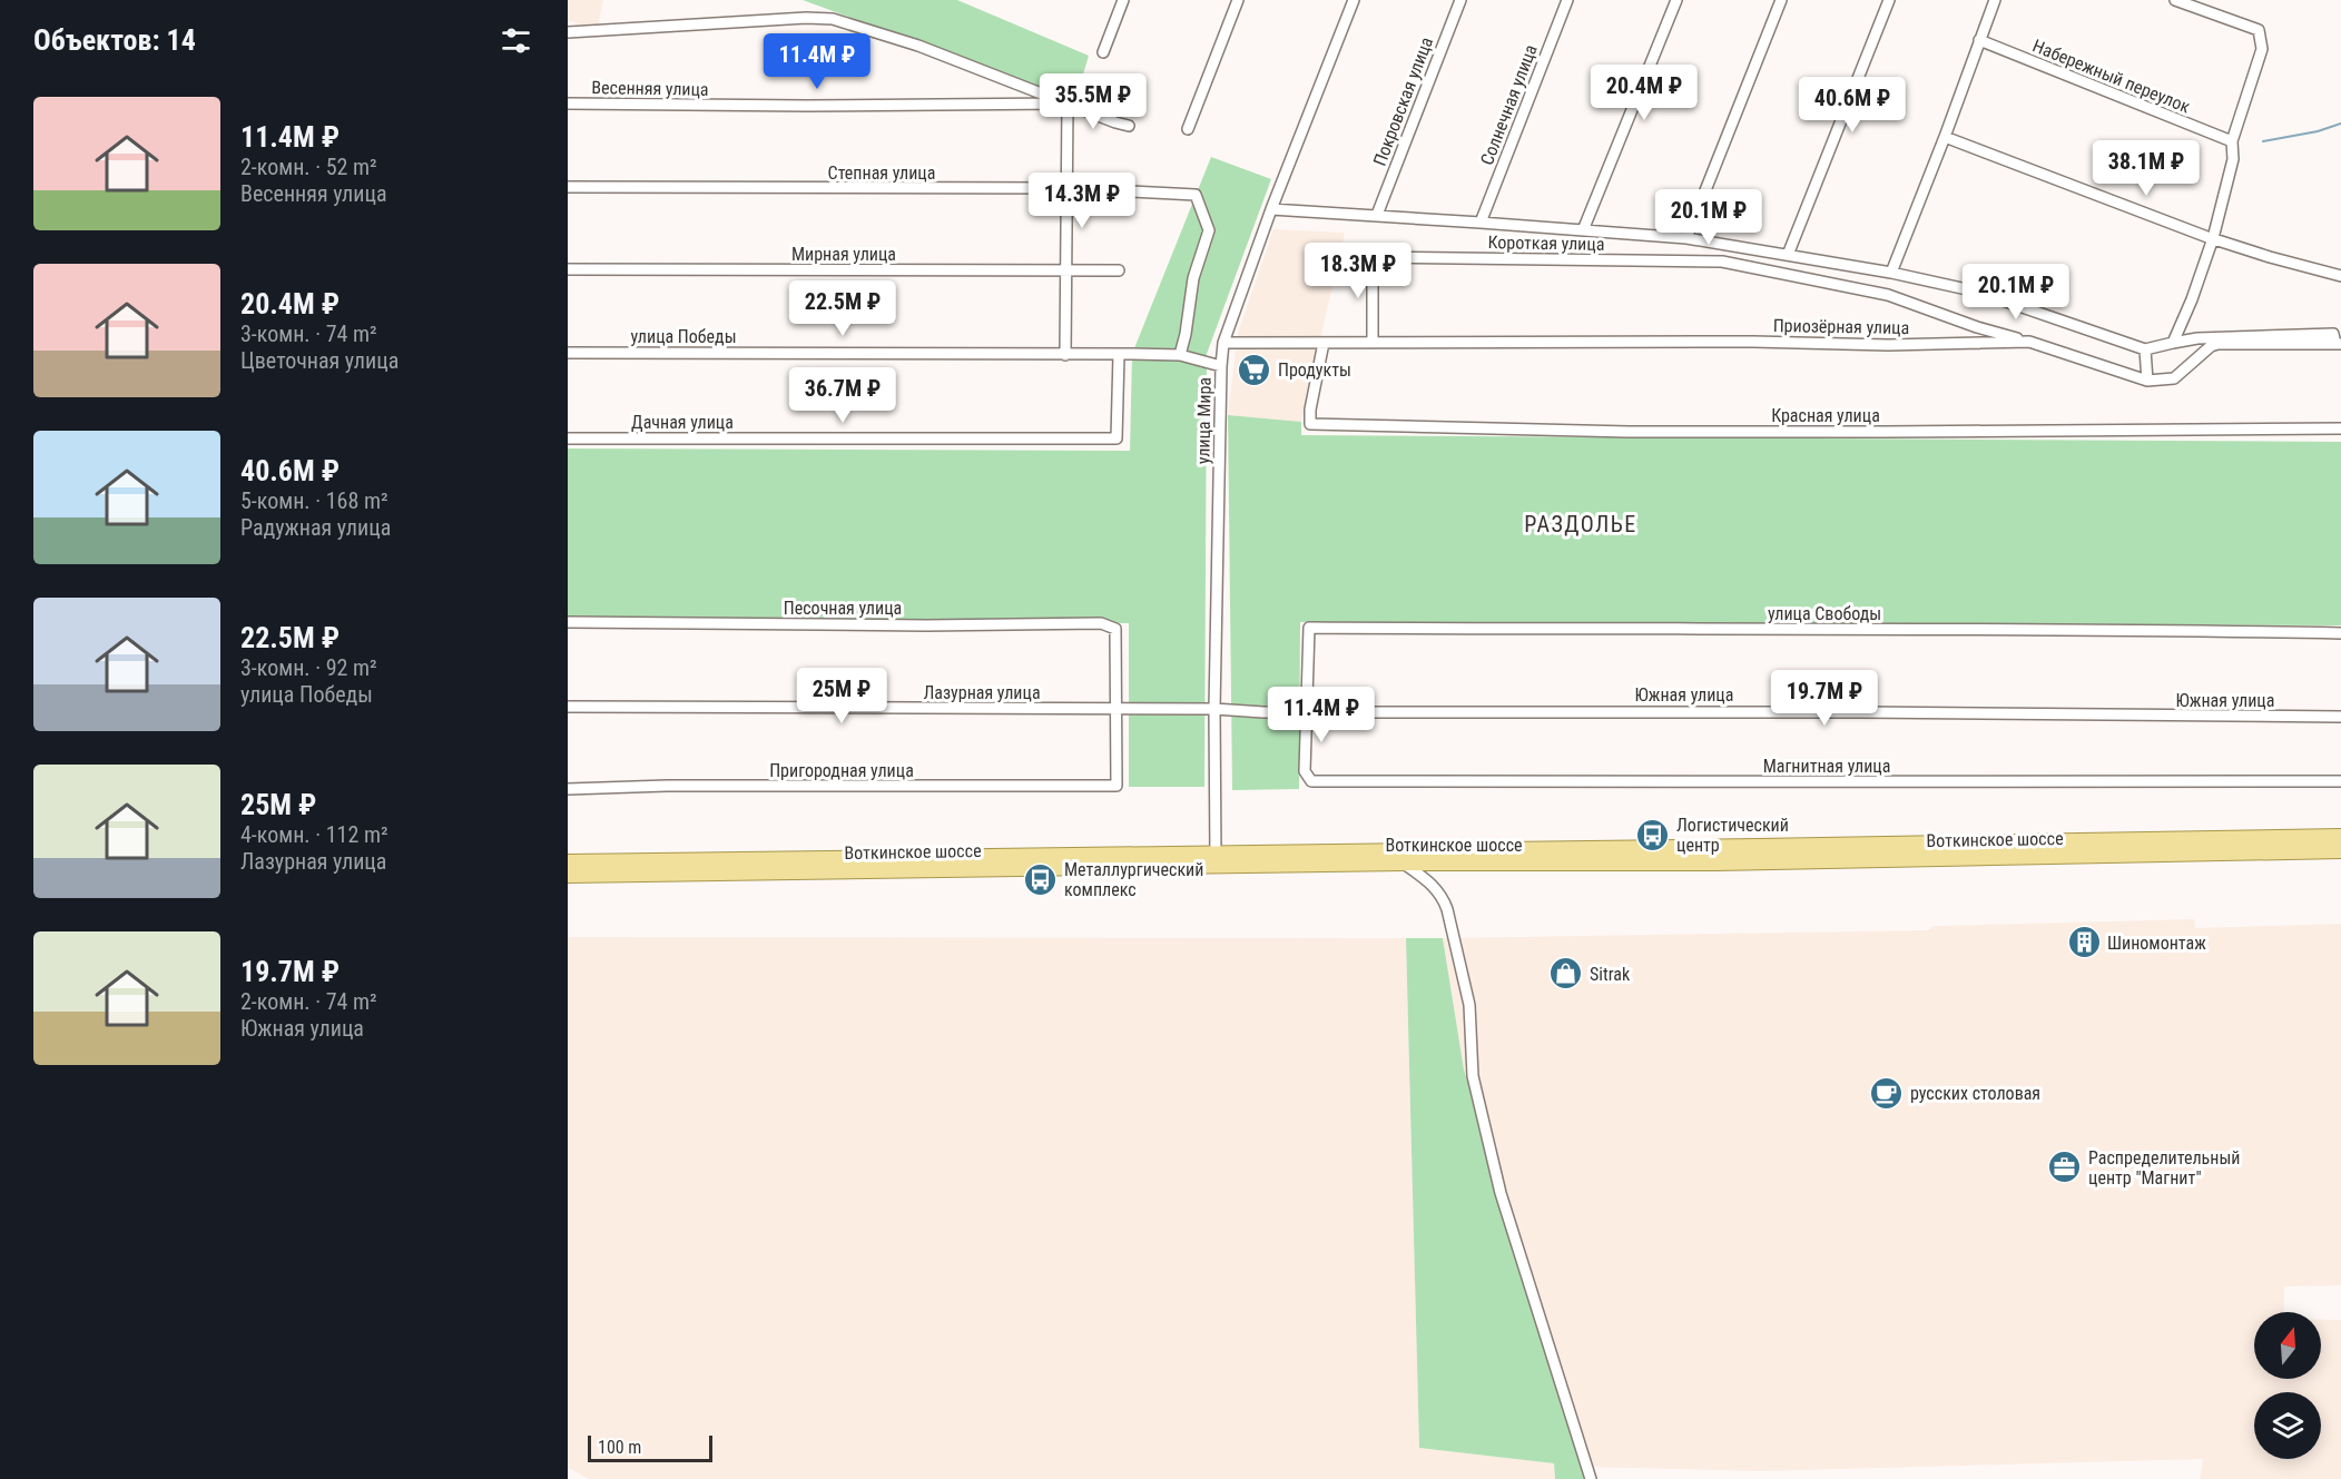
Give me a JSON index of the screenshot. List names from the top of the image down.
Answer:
{
  "streets": {
    "main road": ["Воткинское шоссе"],
    "street": [
      "Набережный переулок",
      "Весенняя улица",
      "Покровская улица",
      "Солнечная улица",
      "Степная улица",
      "Короткая улица",
      "Мирная улица",
      "Приозёрная улица",
      "улица Победы",
      "Красная улица",
      "улица Мира",
      "Дачная улица",
      "Песочная улица",
      "улица Свободы",
      "Лазурная улица",
      "Южная улица",
      "Магнитная улица",
      "Пригородная улица"
    ]
  },
  "crossings": [
    ["Степная улица", "улица Победы"],
    ["Короткая улица", "Приозёрная улица"],
    ["Приозёрная улица", "Красная улица"],
    ["Приозёрная улица", "улица Мира"],
    ["улица Победы", "улица Мира"],
    ["улица Победы", "Дачная улица"],
    ["улица Мира", "Лазурная улица"],
    ["улица Мира", "Южная улица"],
    ["улица Мира", "Воткинское шоссе"],
    ["Песочная улица", "Лазурная улица"],
    ["Песочная улица", "Пригородная улица"],
    ["улица Свободы", "Южная улица"],
    ["улица Свободы", "Магнитная улица"],
    ["Лазурная улица", "Южная улица"],
    ["Лазурная улица", "Пригородная улица"],
    ["Южная улица", "Магнитная улица"]
  ],
  "districts": ["РАЗДОЛЬЕ"],
  "places": {
    "supermarket": ["Продукты"],
    "bus stop": ["Логистический центр", "Металлургический комплекс"],
    "building": ["Шиномонтаж"],
    "shop": ["Sitrak"],
    "cafe": ["русских столовая"],
    "office": ["Распределительный центр \"Магнит\""]
  },
  "scale_bar": "100 m",
  "north": "top",
  "page": {
    "heading": "Объектов: 14",
    "price": [
      "11.4M ₽",
      "20.4M ₽",
      "35.5M ₽",
      "40.6M ₽",
      "38.1M ₽",
      "14.3M ₽",
      "20.1M ₽",
      "18.3M ₽",
      "20.1M ₽",
      "22.5M ₽",
      "36.7M ₽",
      "25M ₽",
      "19.7M ₽",
      "11.4M ₽"
    ],
    "list": [
      {
        "name": "11.4M ₽",
        "note": "2-комн. · 52 m² · Весенняя улица"
      },
      {
        "name": "20.4M ₽",
        "note": "3-комн. · 74 m² · Цветочная улица"
      },
      {
        "name": "40.6M ₽",
        "note": "5-комн. · 168 m² · Радужная улица"
      },
      {
        "name": "22.5M ₽",
        "note": "3-комн. · 92 m² · улица Победы"
      },
      {
        "name": "25M ₽",
        "note": "4-комн. · 112 m² · Лазурная улица"
      },
      {
        "name": "19.7M ₽",
        "note": "2-комн. · 74 m² · Южная улица"
      }
    ],
    "scale": "100 m"
  }
}
